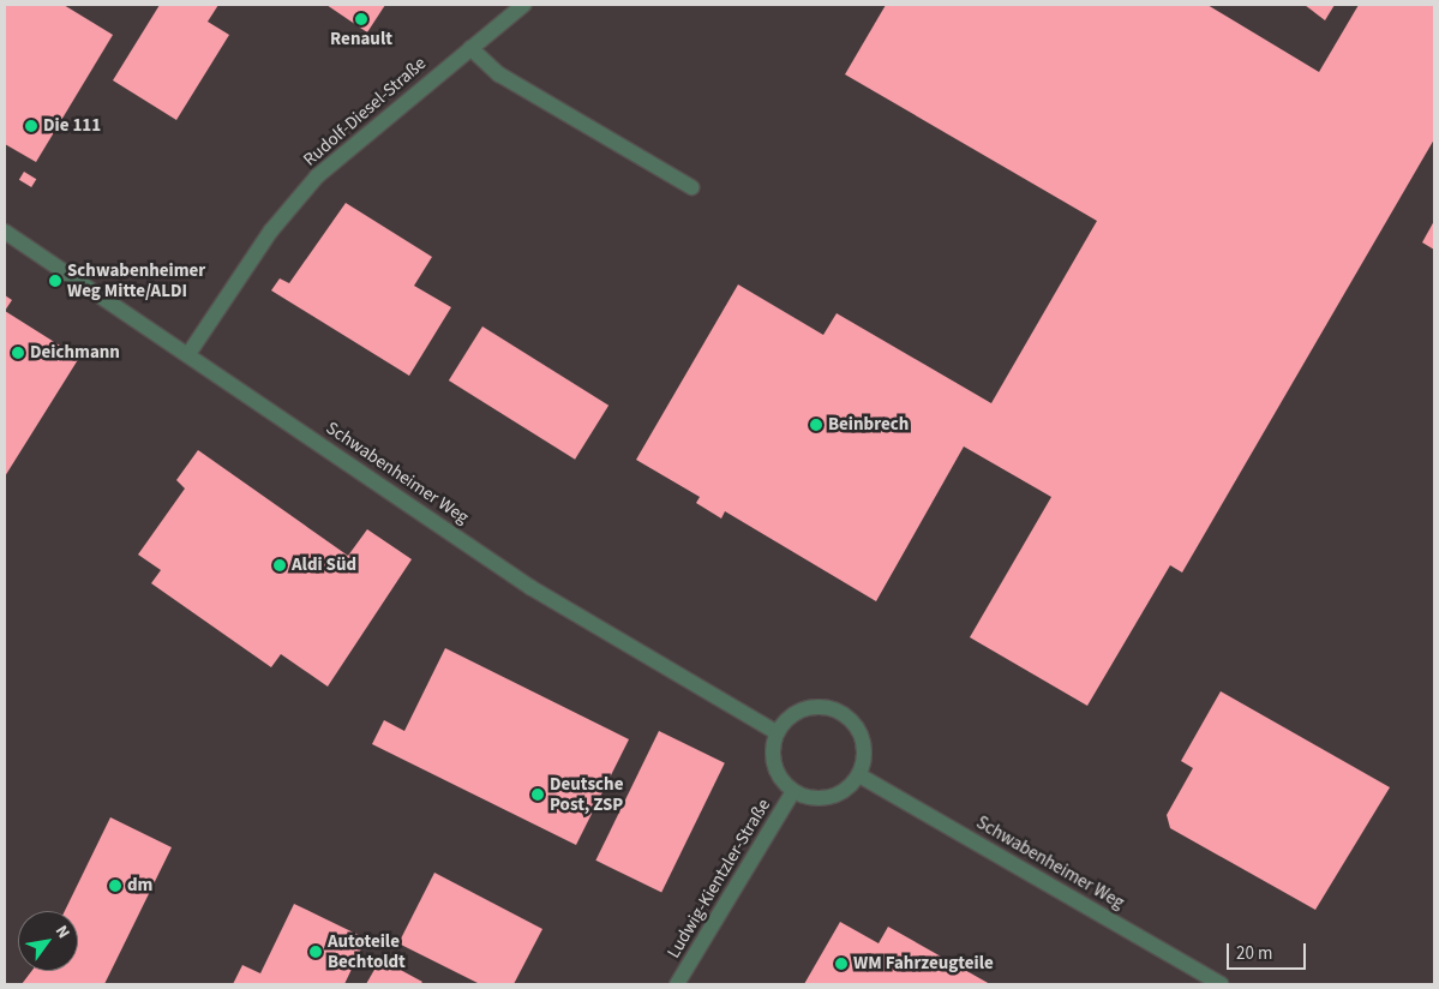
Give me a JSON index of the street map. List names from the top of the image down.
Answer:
{
  "streets": {
    "street": ["Rudolf-Diesel-Straße", "Schwabenheimer Weg", "Ludwig-Kientzler-Straße"]
  },
  "crossings": [
    ["Rudolf-Diesel-Straße", "Schwabenheimer Weg"],
    ["Schwabenheimer Weg", "Ludwig-Kientzler-Straße"]
  ],
  "places": [
    "Renault",
    "Die 111",
    "Schwabenheimer Weg Mitte/ALDI",
    "Deichmann",
    "Beinbrech",
    "Aldi Süd",
    "Deutsche Post, ZSP",
    "dm",
    "Autoteile Bechtoldt",
    "WM Fahrzeugteile"
  ],
  "scale_bar": "20 m",
  "north": "top right"
}
